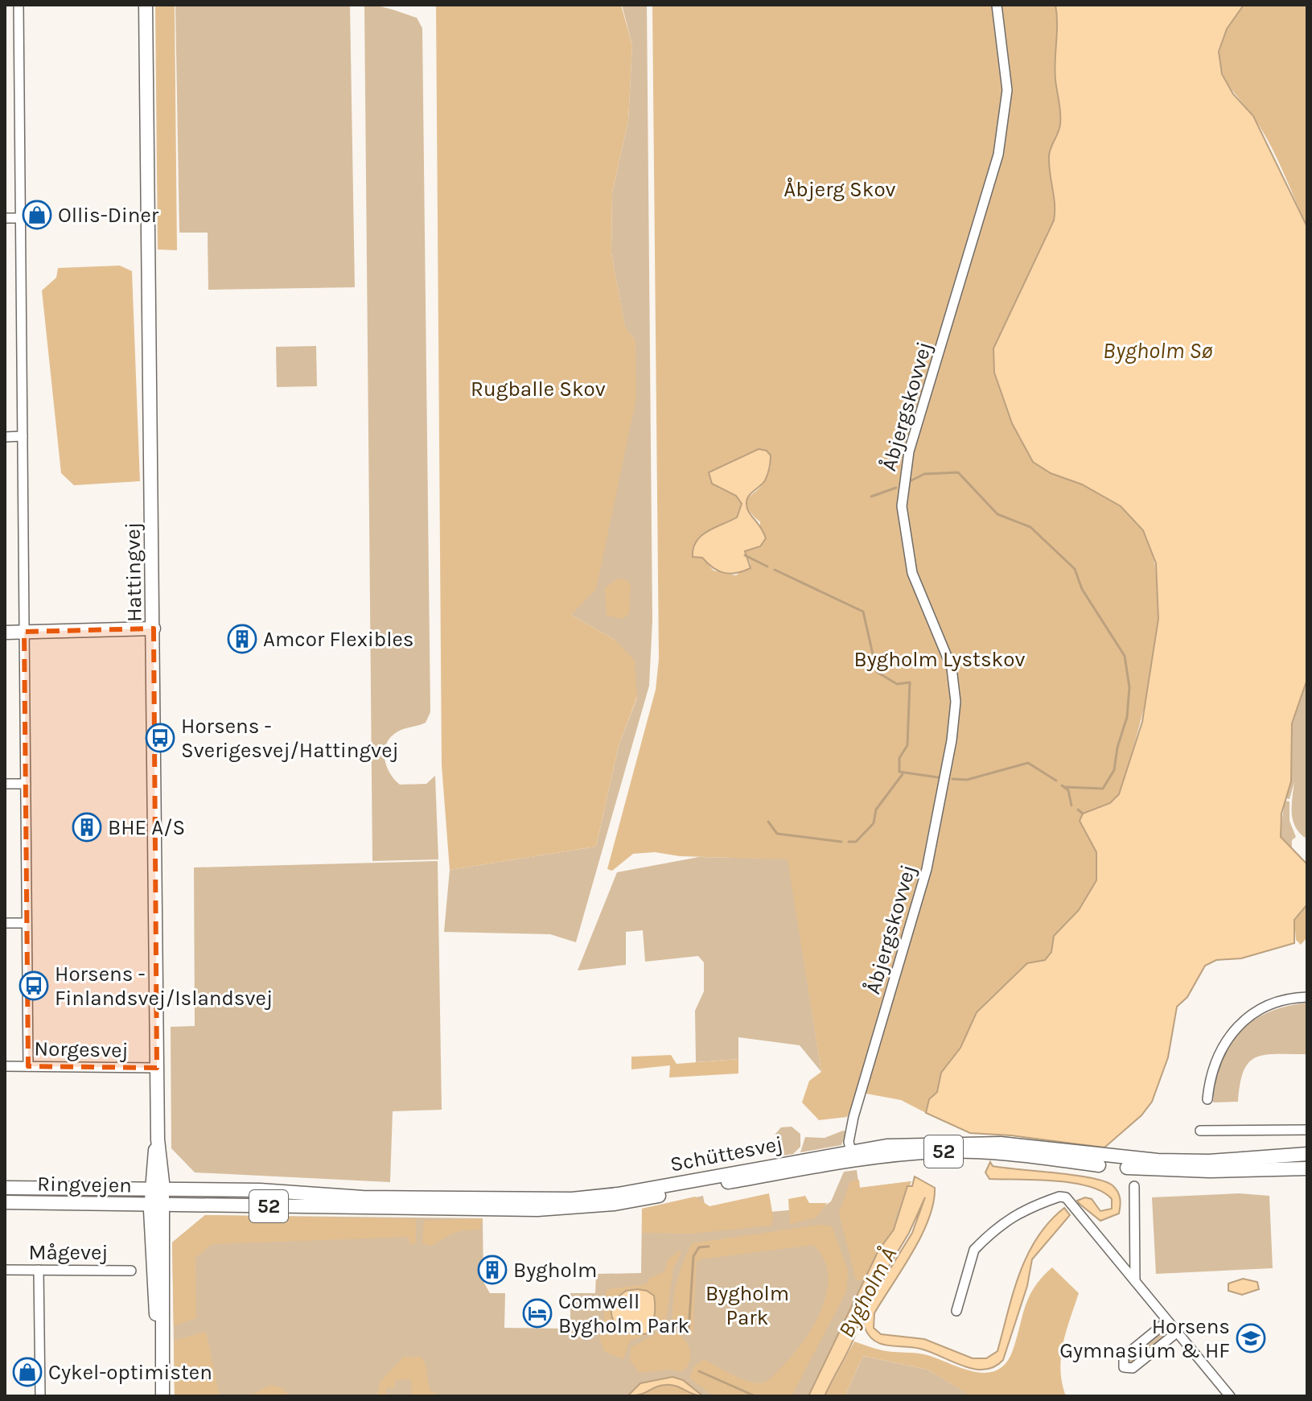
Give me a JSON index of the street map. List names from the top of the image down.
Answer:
{
  "streets": {
    "main road": [
      "Hattingvej",
      "52",
      "Schüttesvej",
      "Ringvejen"
    ],
    "street": ["Åbjergskovvej", "Norgesvej", "Mågevej"]
  },
  "crossings": [
    ["Åbjergskovvej", "Schüttesvej"],
    ["Hattingvej", "Norgesvej"],
    ["Hattingvej", "Schüttesvej"],
    ["Hattingvej", "Ringvejen"],
    ["Schüttesvej", "Ringvejen"]
  ],
  "water": ["Bygholm Sø", "Bygholm Å"],
  "parks": [
    "Åbjerg Skov",
    "Rugballe Skov",
    "Bygholm Lystskov",
    "Bygholm Park"
  ],
  "places": {
    "shop": ["Ollis-Diner", "Cykel-optimisten"],
    "building": ["Amcor Flexibles", "BHE A/S", "Bygholm"],
    "bus stop": ["Horsens - Sverigesvej/Hattingvej", "Horsens - Finlandsvej/Islandsvej"],
    "hotel": ["Comwell Bygholm Park"],
    "school or university": ["Horsens Gymnasium & HF"]
  }
}
